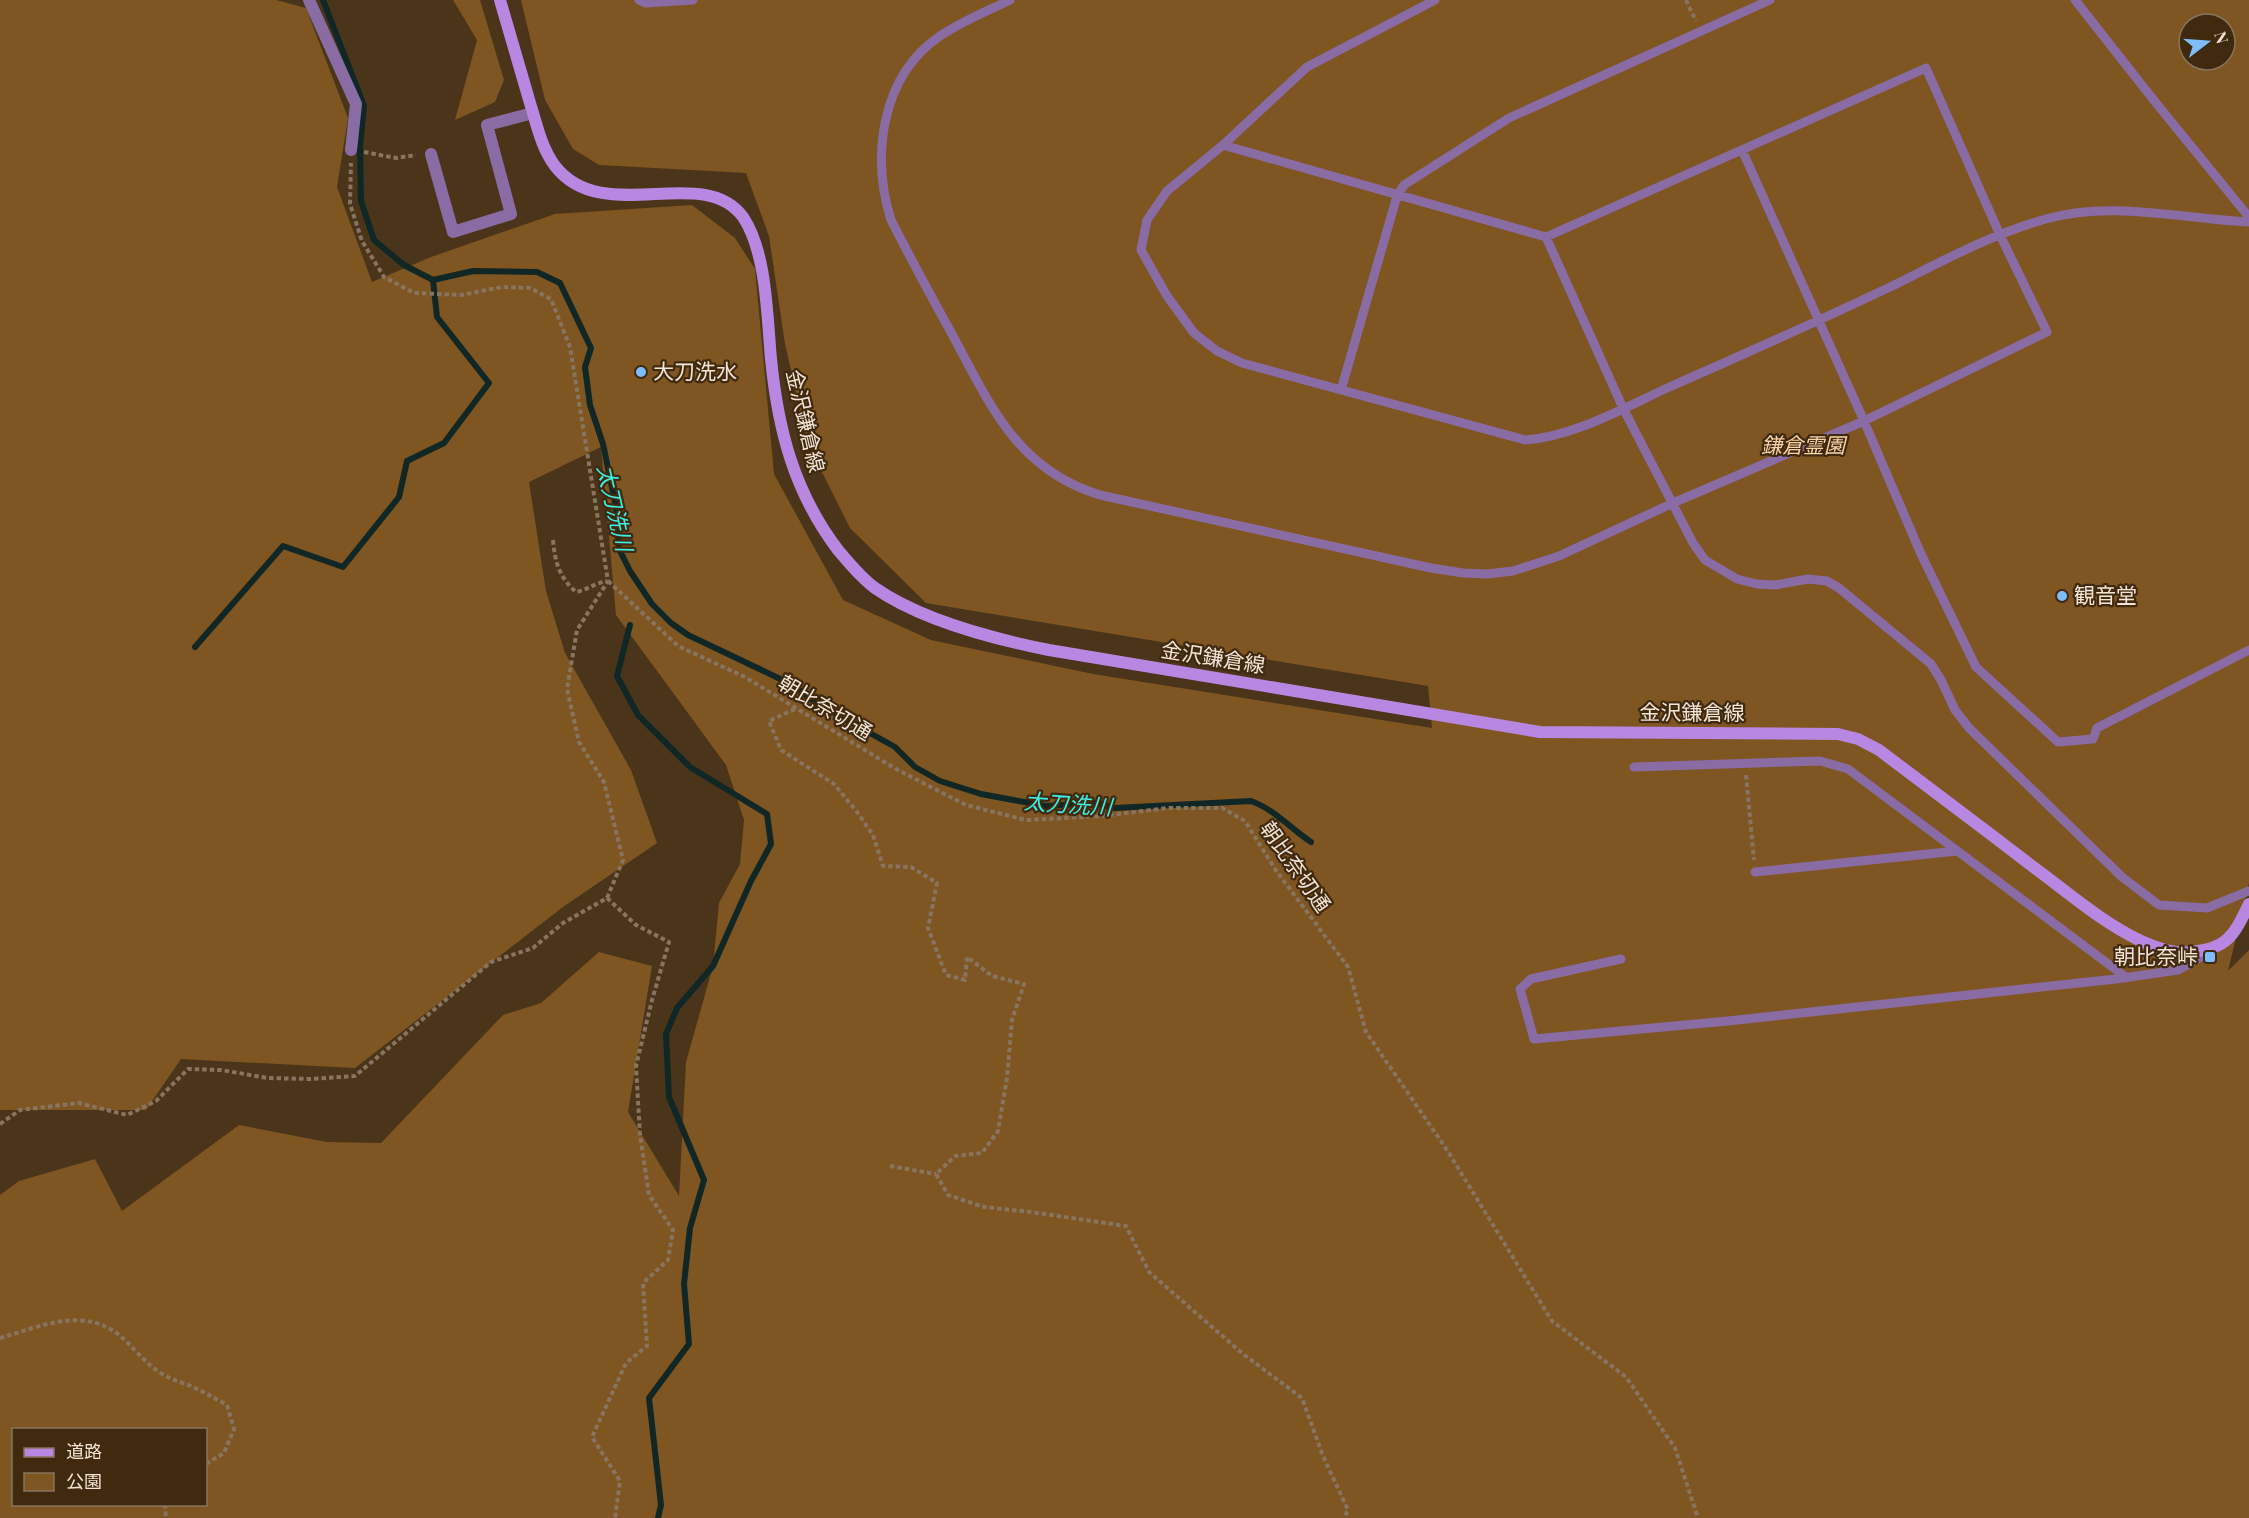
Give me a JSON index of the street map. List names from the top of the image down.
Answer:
{
  "streets": {
    "main road": ["金沢鎌倉線"],
    "path": ["朝比奈切通"]
  },
  "water": ["太刀洗川"],
  "parks": ["鎌倉霊園"],
  "places": {
    "other": ["大刀洗水", "観音堂"],
    "transit": ["朝比奈峠"]
  },
  "legend": ["道路", "公園"],
  "north": "right"
}
